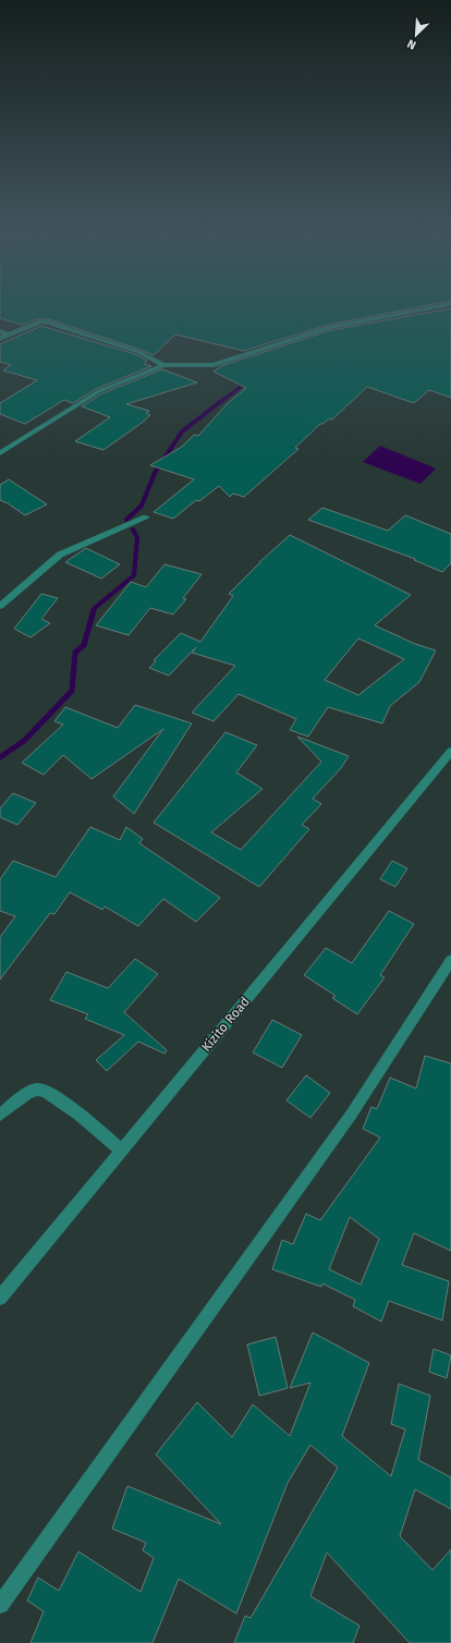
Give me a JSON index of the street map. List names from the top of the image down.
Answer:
{
  "streets": {
    "street": ["Kizito Road"]
  },
  "north": "bottom left"
}
